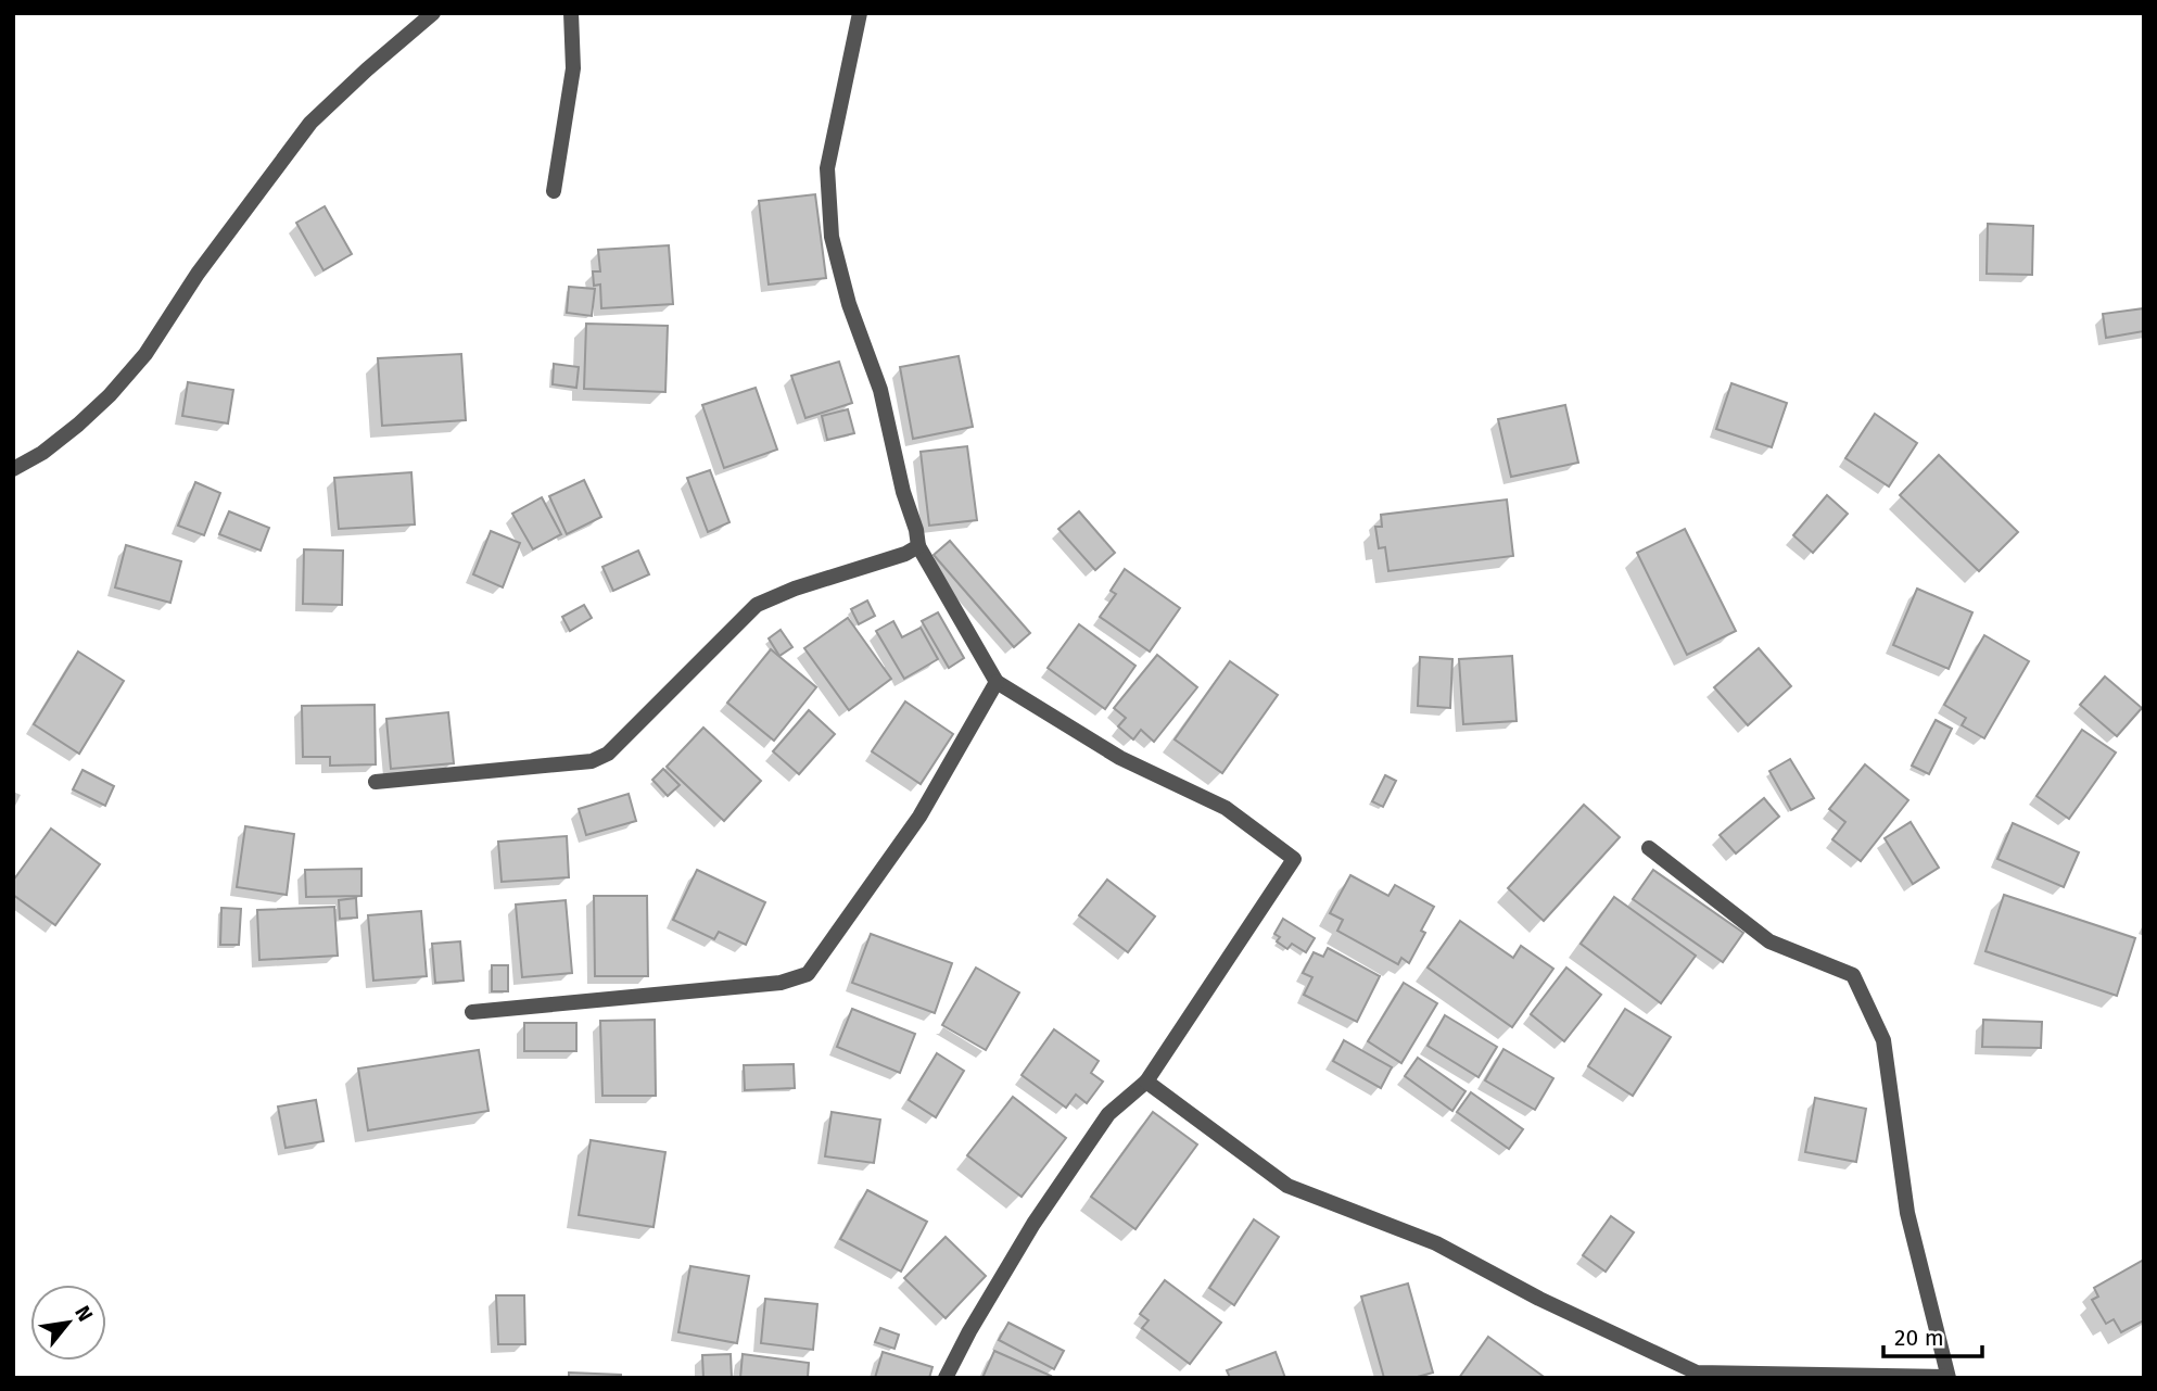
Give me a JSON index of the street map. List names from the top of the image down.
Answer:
{
  "scale_bar": "20 m",
  "north": "top right"
}
